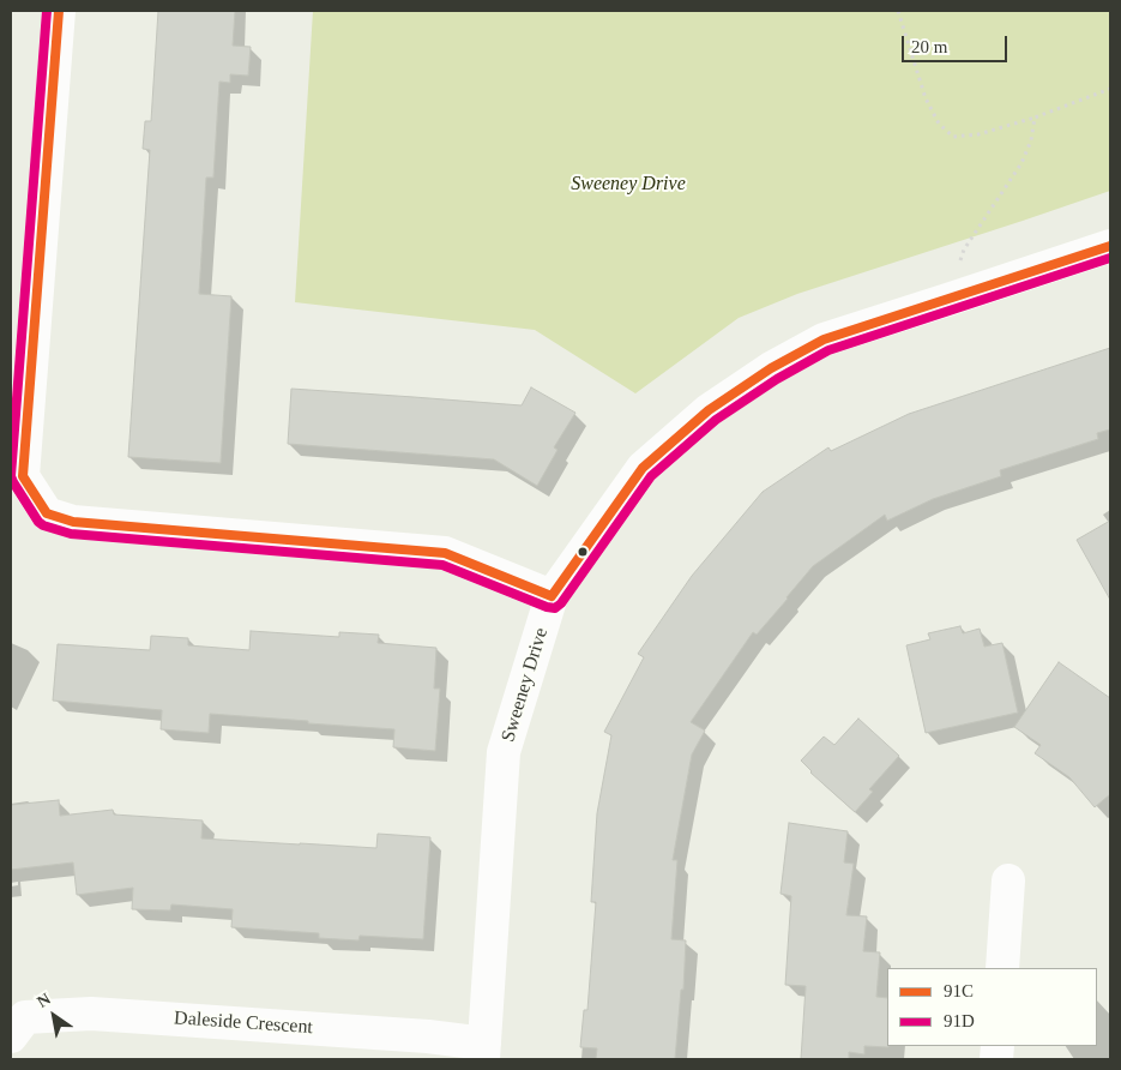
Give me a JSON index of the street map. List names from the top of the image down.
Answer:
{
  "streets": {
    "street": ["Sweeney Drive", "Daleside Crescent"]
  },
  "crossings": [
    ["Sweeney Drive", "Daleside Crescent"]
  ],
  "parks": ["Sweeney Drive"],
  "lines": ["transit line 91C", "transit line 91D"],
  "legend": ["91C", "91D"],
  "scale_bar": "20 m",
  "north": "top left"
}
